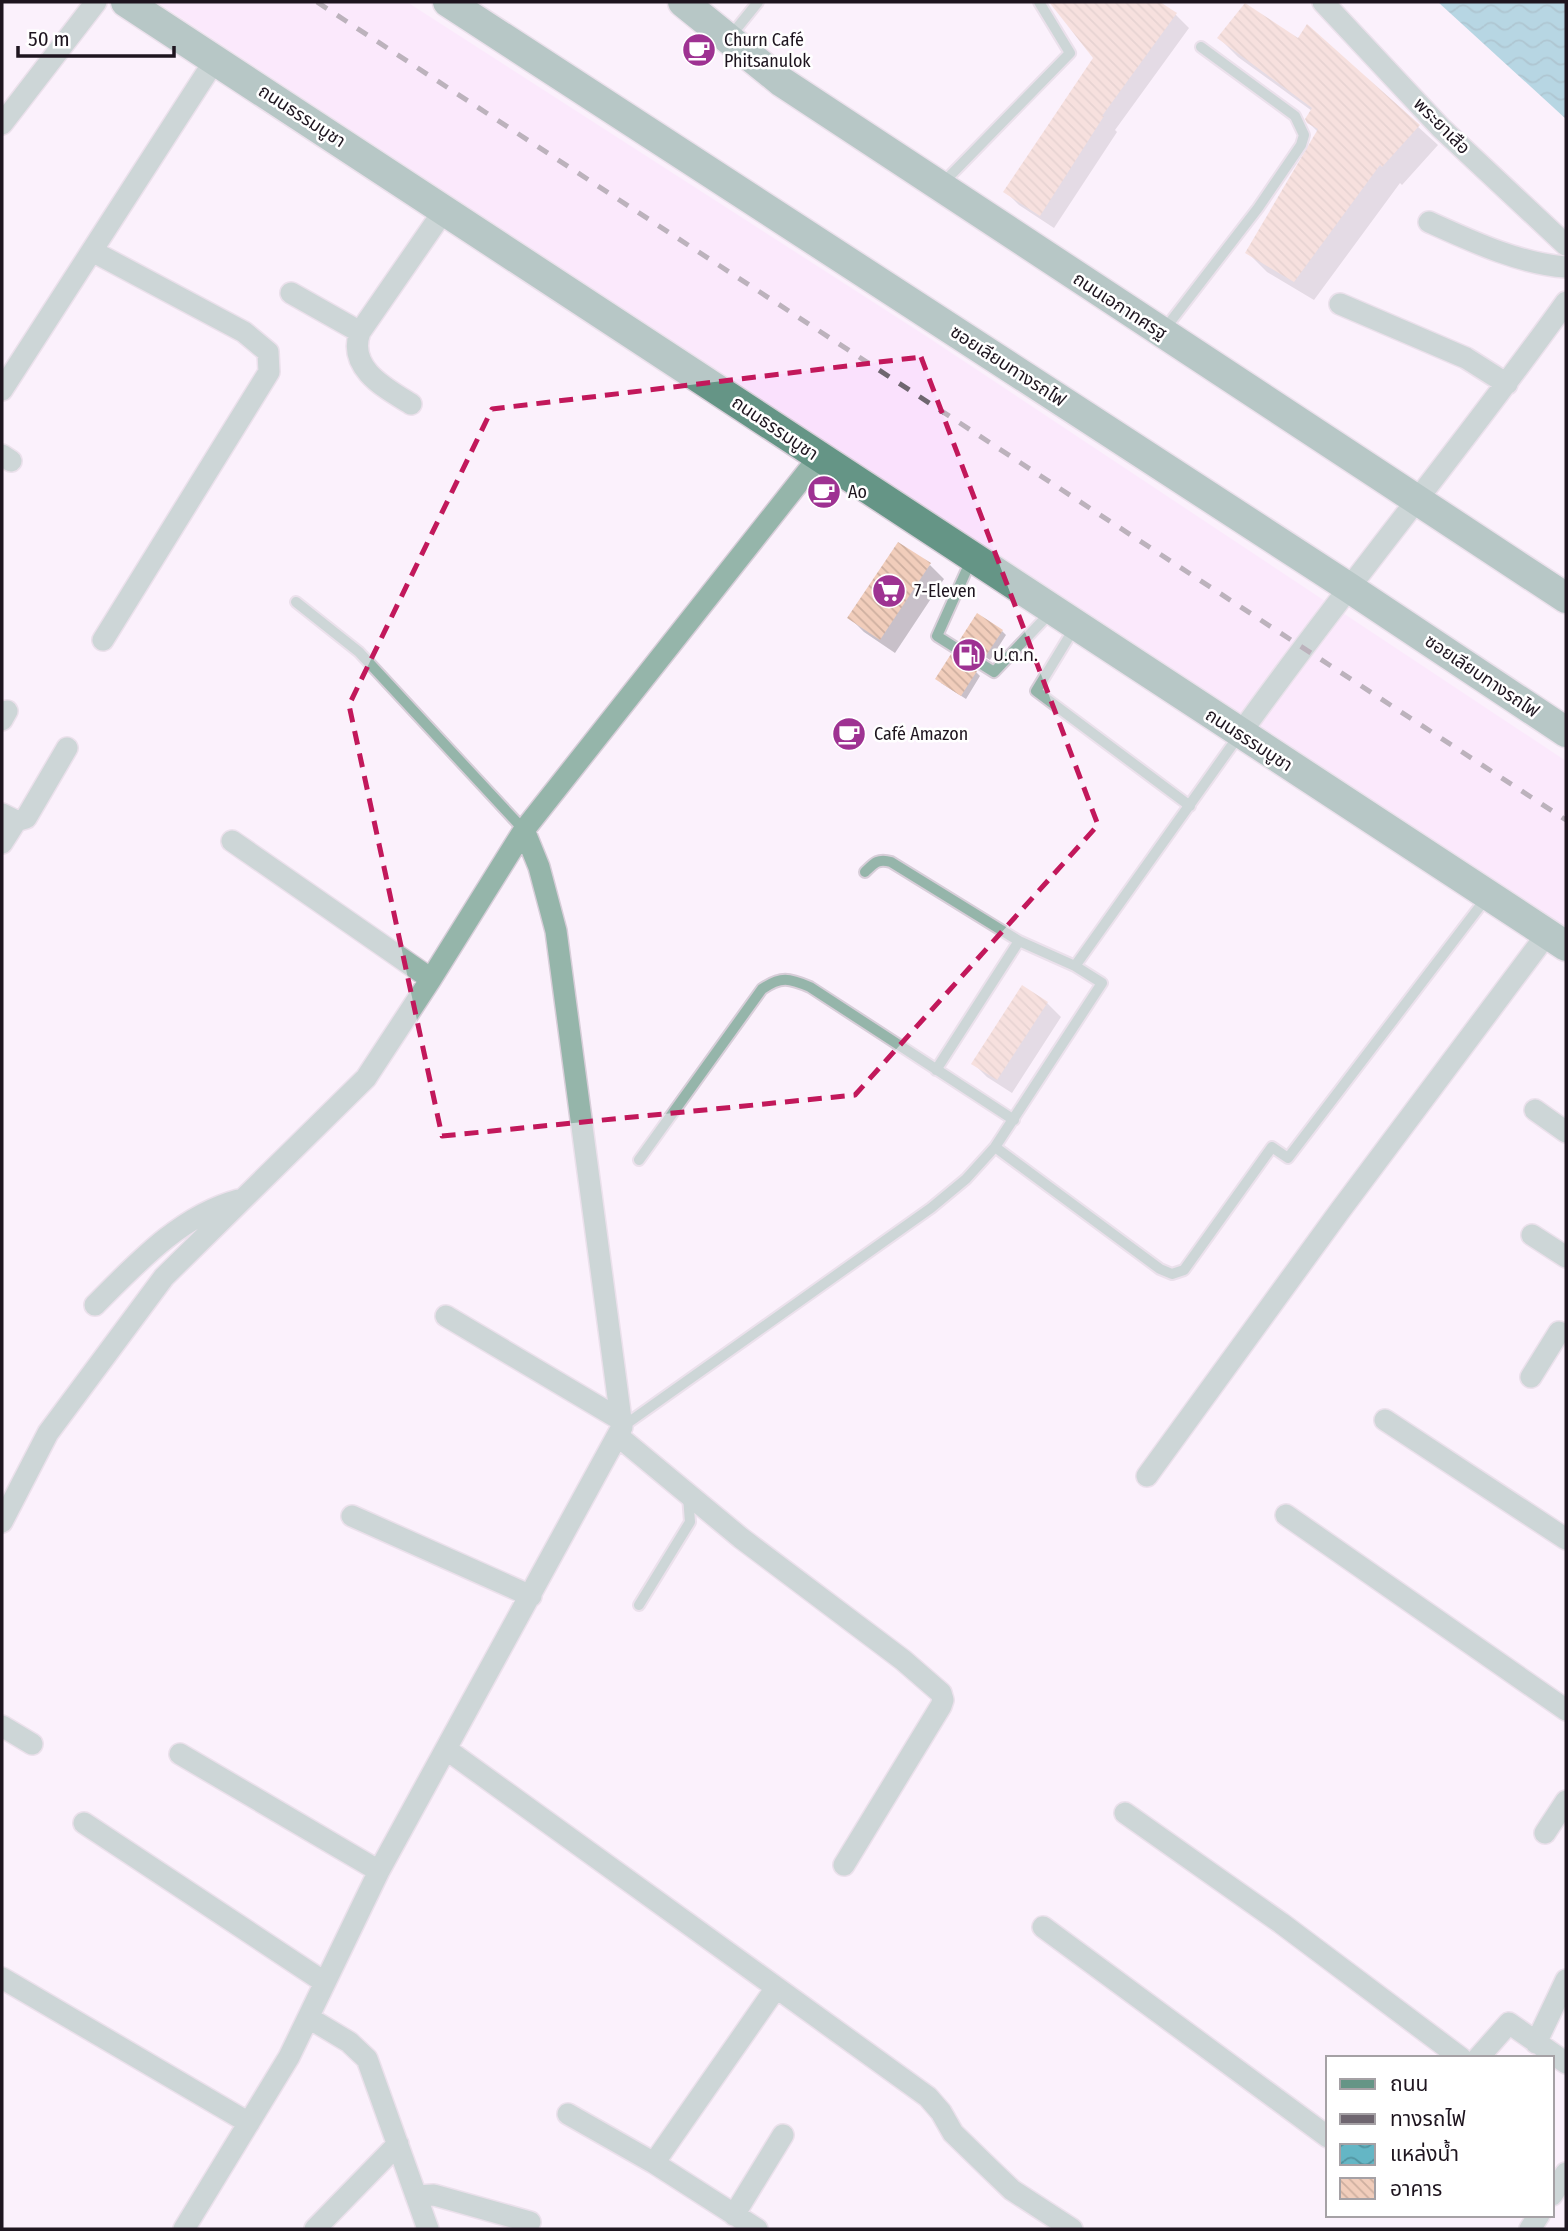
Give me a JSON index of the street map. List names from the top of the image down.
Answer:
{
  "streets": {
    "main road": ["ถนนธรรมบูชา", "ถนนเอกาทศรฐ", "ซอยเลียบทางรถไฟ"],
    "street": ["พระยาเสือ"]
  },
  "places": {
    "cafe": ["Churn Café Phitsanulok", "Ao", "Café Amazon"],
    "supermarket": ["7-Eleven"],
    "fuel station": ["ป.ต.ท."]
  },
  "legend": [
    "ถนน",
    "ทางรถไฟ",
    "แหล่งน้ำ",
    "อาคาร"
  ],
  "scale_bar": "50 m"
}
